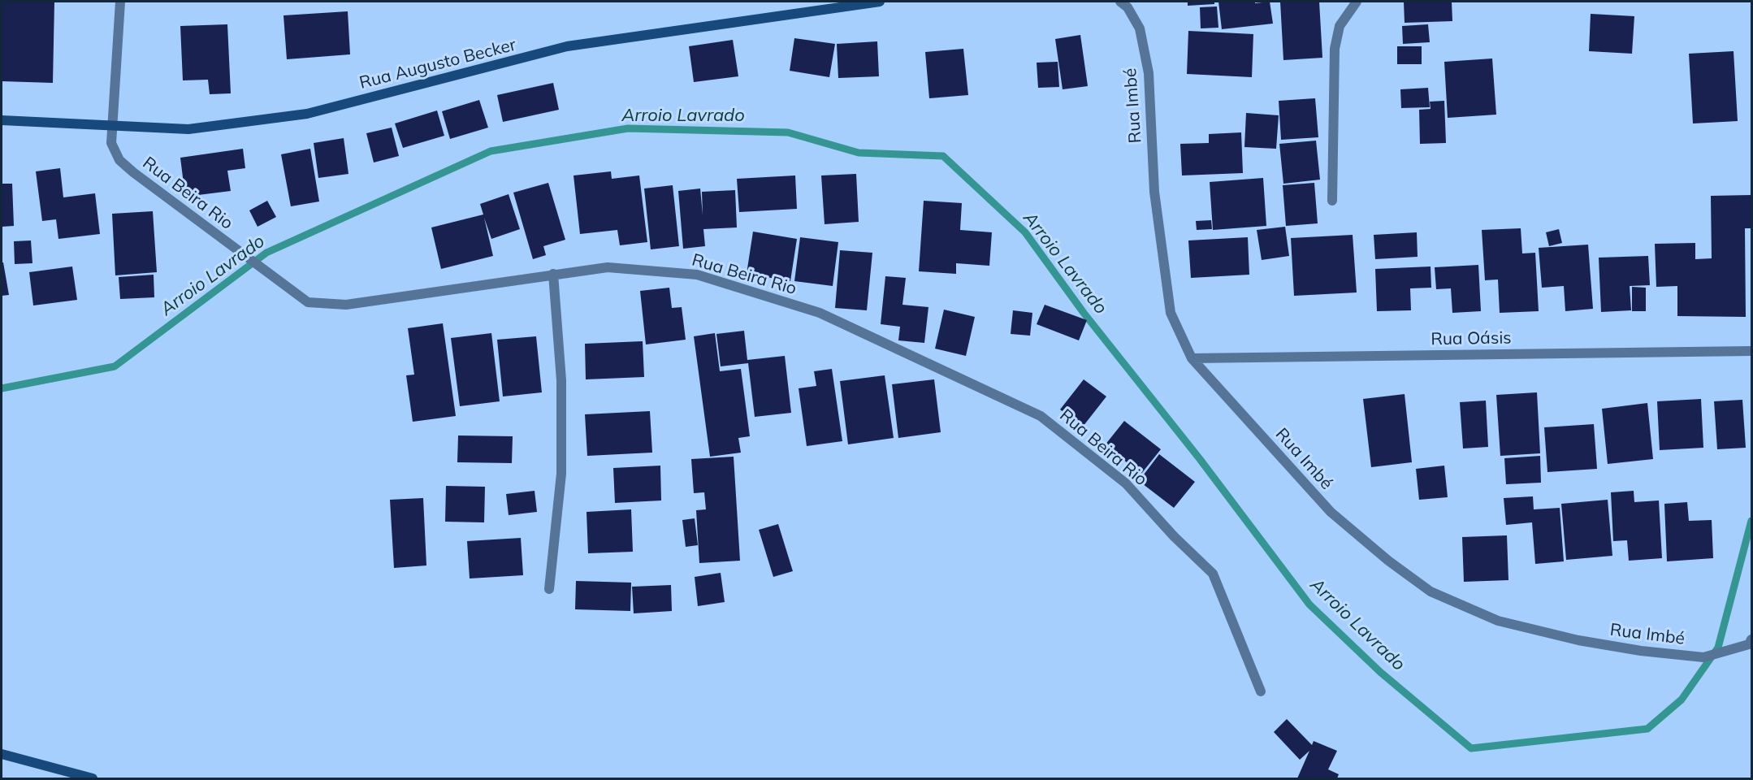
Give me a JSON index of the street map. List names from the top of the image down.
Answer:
{
  "streets": {
    "street": [
      "Rua Augusto Becker",
      "Rua Imbé",
      "Rua Beira Rio",
      "Rua Oásis"
    ]
  },
  "crossings": [
    ["Rua Augusto Becker", "Rua Beira Rio"],
    ["Rua Imbé", "Rua Oásis"]
  ],
  "water": ["Arroio Lavrado"]
}
